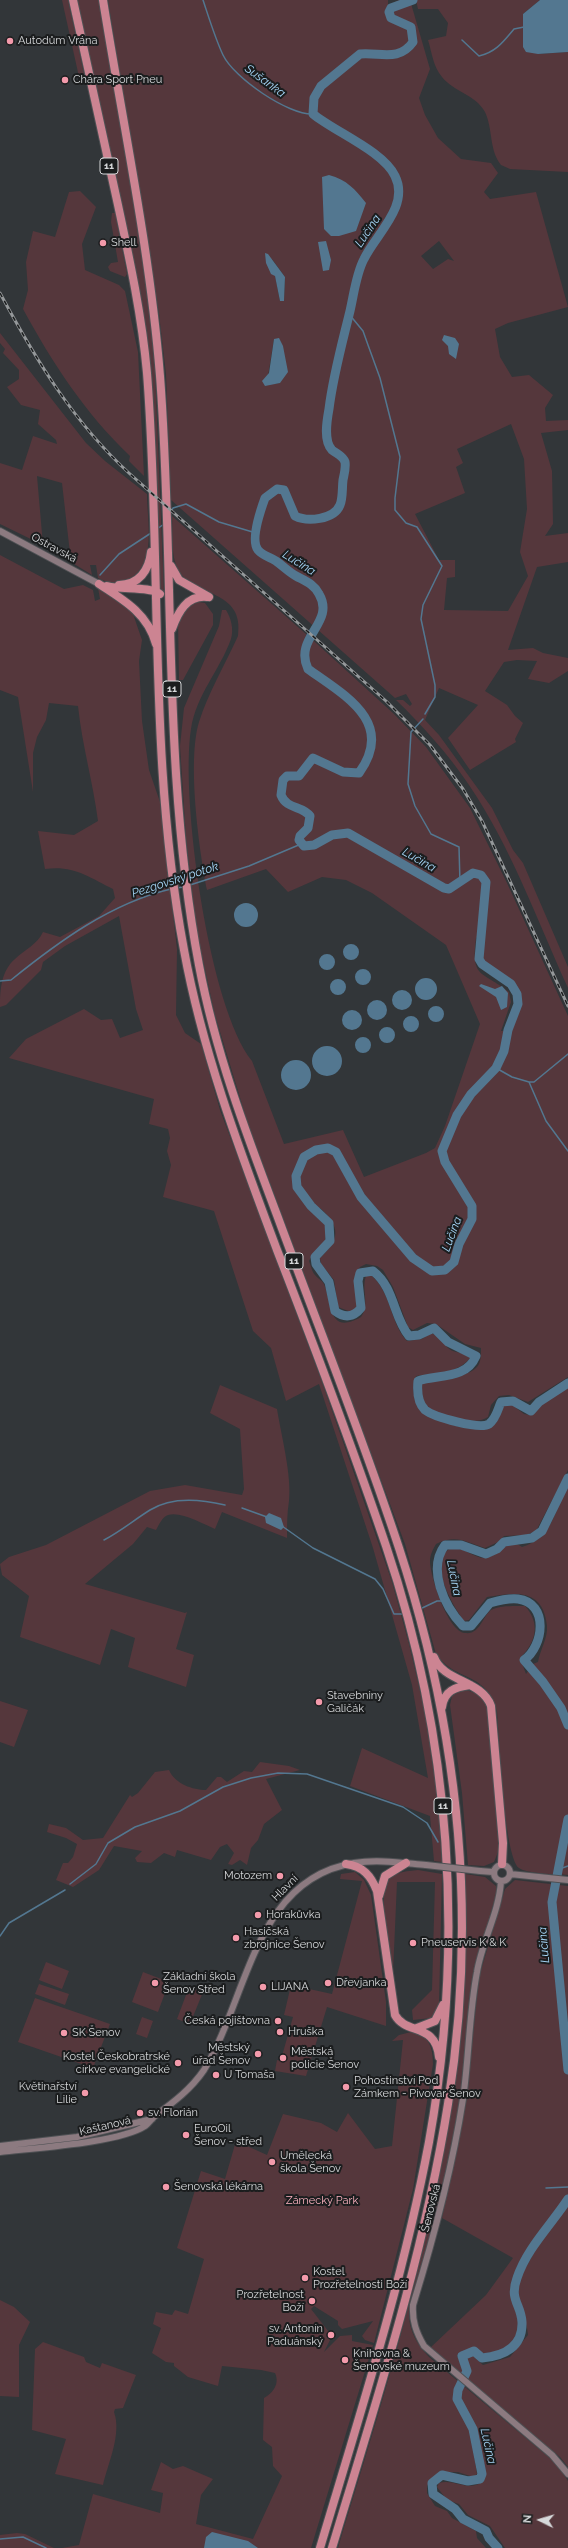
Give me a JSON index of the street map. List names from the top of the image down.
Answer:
{
  "streets": {
    "highway": ["11"],
    "main road": [
      "Ostravská",
      "Hlavní",
      "Kaštanová",
      "Šenovská"
    ]
  },
  "crossings": [
    ["Hlavní", "Kaštanová"],
    ["Hlavní", "Šenovská"]
  ],
  "water": ["Sušanka", "Lučina", "Pezgovský potok"],
  "parks": ["Zámecký Park"],
  "places": [
    "Autodům Vrána",
    "Chára Sport Pneu",
    "Shell",
    "Stavebniny Galičák",
    "Motozem",
    "Horakůvka",
    "Hasičská zbrojnice Šenov",
    "Pneuservis K & K",
    "Základní škola Šenov Střed",
    "Dřevjanka",
    "LIJANA",
    "Česká pojištovna",
    "Hruška",
    "SK Šenov",
    "Městský úřad Šenov",
    "Městská policie Šenov",
    "Kostel Českobratrské církve evangelické",
    "U Tomaša",
    "Pohostinství Pod Zámkem - Pivovar Šenov",
    "Květinařství Lilie",
    "sv. Florián",
    "EuroOil Šenov - střed",
    "Umělecká škola Šenov",
    "Šenovská lékárna",
    "Kostel Prozřetelnosti Boží",
    "Prozřetelnost Boží",
    "sv. Antonín Paduánský",
    "Knihovna & Šenovské muzeum"
  ],
  "north": "left"
}
